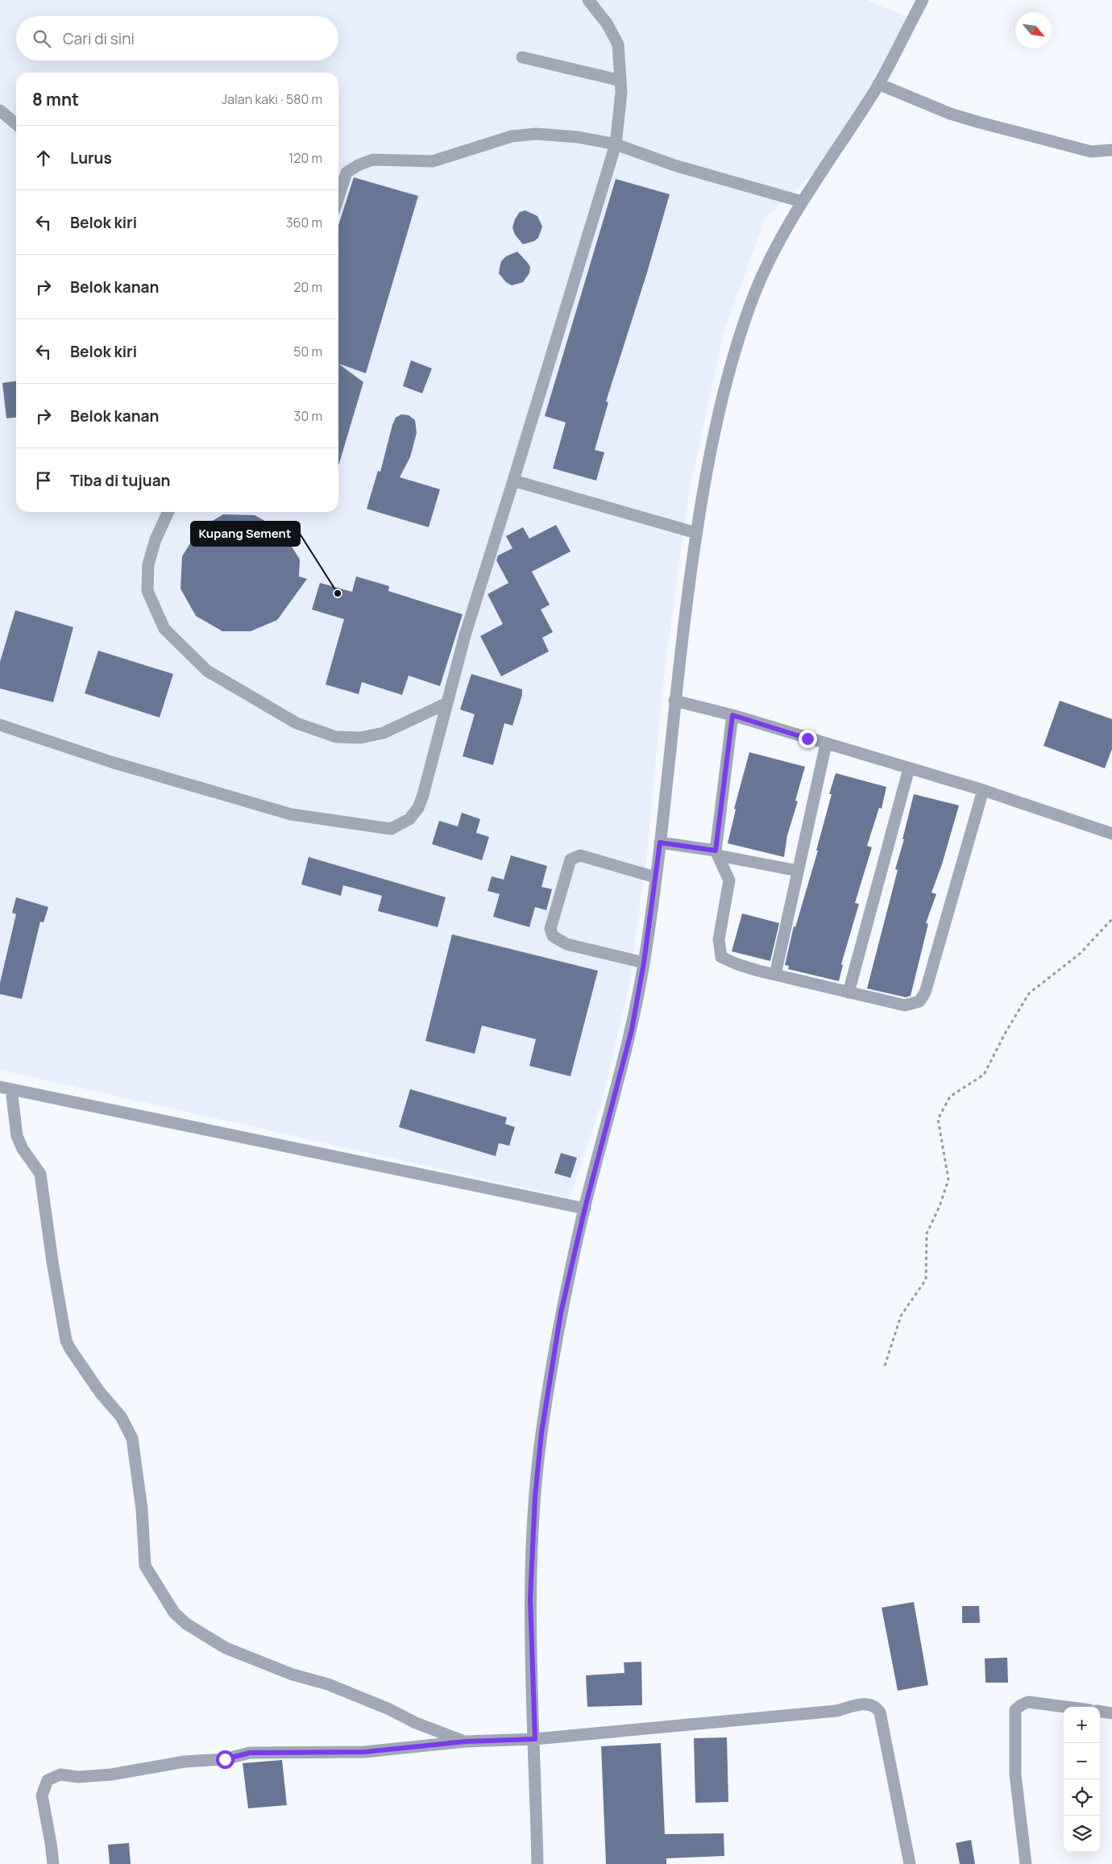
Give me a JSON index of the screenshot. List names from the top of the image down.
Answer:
{
  "places": ["Kupang Sement"],
  "north": "bottom right",
  "page": {
    "search": "Cari di sini",
    "heading": ["8 mnt", "Jalan kaki · 580 m"],
    "list": [
      ["Lurus", "120 m"],
      ["Belok kiri", "360 m"],
      ["Belok kanan", "20 m"],
      ["Belok kiri", "50 m"],
      ["Belok kanan", "30 m"],
      "Tiba di tujuan"
    ],
    "map_buttons": ["+", "−"]
  }
}
